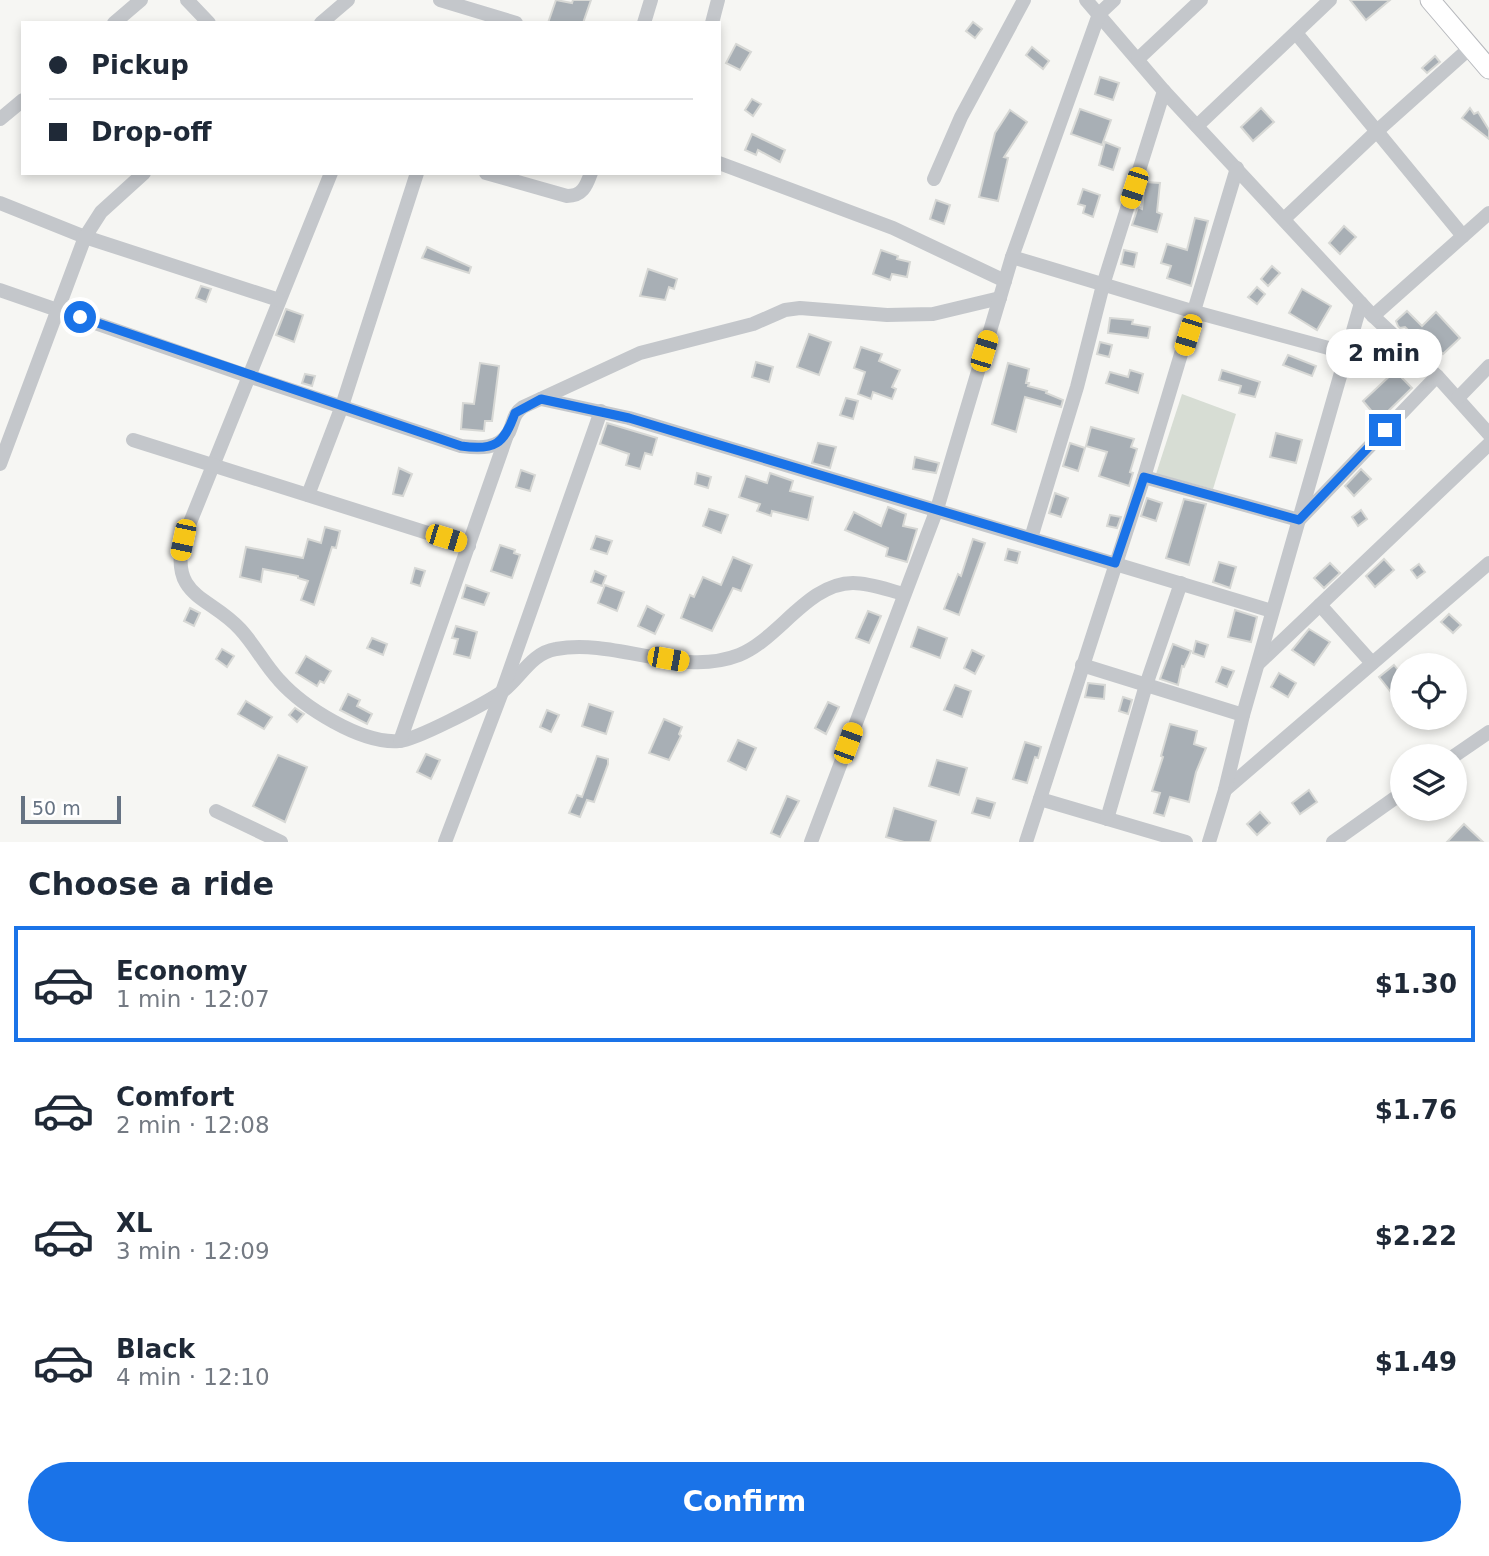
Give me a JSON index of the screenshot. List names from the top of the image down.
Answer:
{
  "scale_bar": "50 m",
  "page": {
    "banner": ["Pickup", "Drop-off"],
    "bubble": "2 min",
    "scale": "50 m",
    "heading": "Choose a ride",
    "list": [
      {
        "name": "Economy",
        "note": "1 min · 12:07",
        "value": "$1.30"
      },
      {
        "name": "Comfort",
        "note": "2 min · 12:08",
        "value": "$1.76"
      },
      {
        "name": "XL",
        "note": "3 min · 12:09",
        "value": "$2.22"
      },
      {
        "name": "Black",
        "note": "4 min · 12:10",
        "value": "$1.49"
      }
    ],
    "buttons": "Confirm"
  }
}
